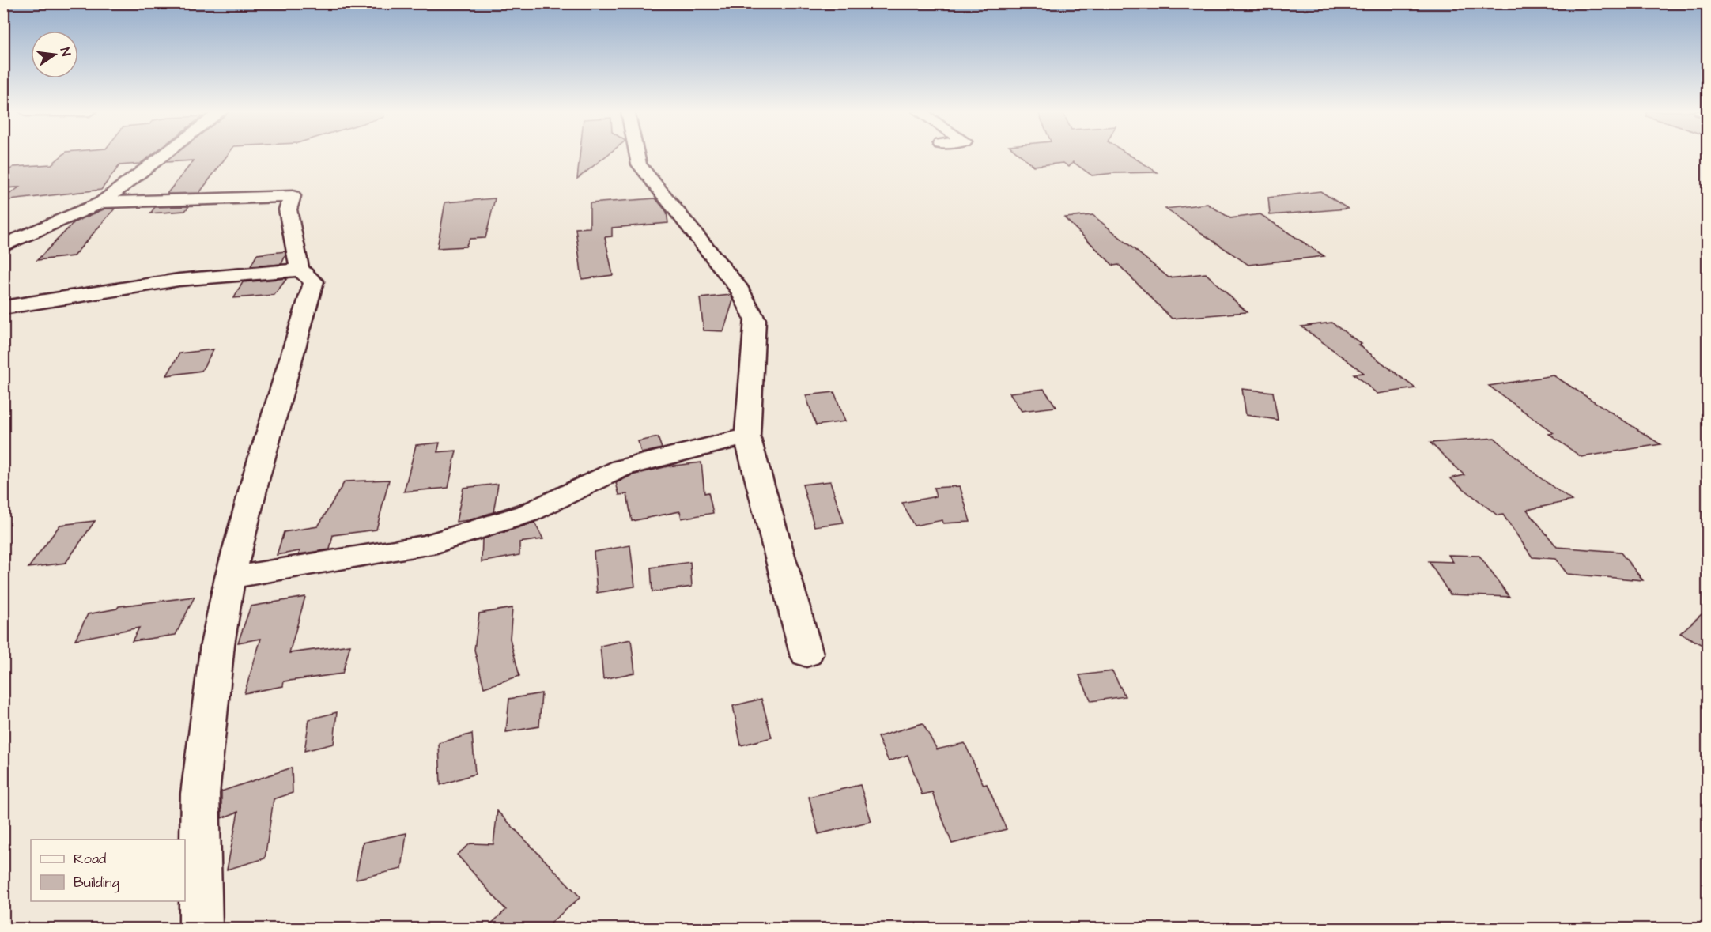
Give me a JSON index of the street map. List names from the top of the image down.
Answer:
{
  "legend": ["Road", "Building"],
  "north": "right"
}
